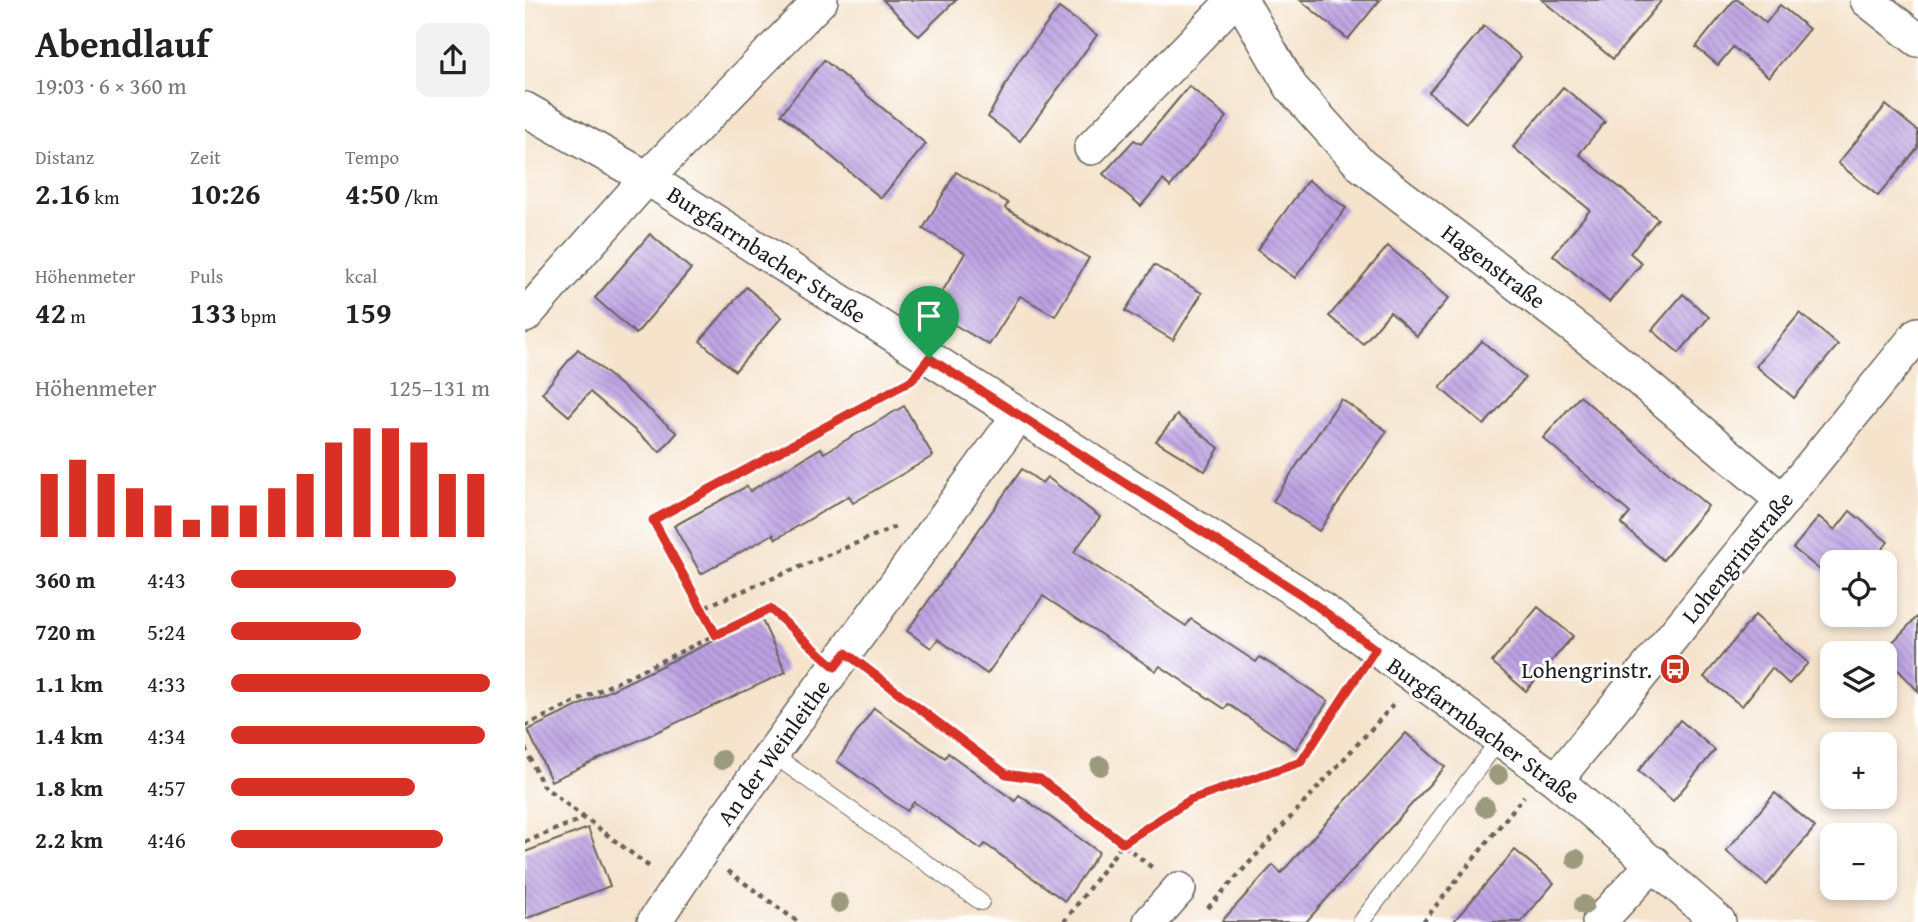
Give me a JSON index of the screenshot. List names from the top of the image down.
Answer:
{
  "streets": {
    "street": [
      "Burgfarrnbacher Straße",
      "Hagenstraße",
      "Lohengrinstraße",
      "An der Weinleithe"
    ]
  },
  "crossings": [
    ["Burgfarrnbacher Straße", "Lohengrinstraße"],
    ["Burgfarrnbacher Straße", "An der Weinleithe"],
    ["Hagenstraße", "Lohengrinstraße"]
  ],
  "places": {
    "bus stop": ["Lohengrinstr."]
  },
  "page": {
    "heading": ["Abendlauf", "19:03 · 6 × 360 m"],
    "stats": [
      ["Distanz", "2.16 km"],
      ["Zeit", "10:26"],
      ["Tempo", "4:50 /km"],
      ["Höhenmeter", "42 m"],
      ["Puls", "133 bpm"],
      ["kcal", "159"]
    ],
    "chart": ["Höhenmeter", "125–131 m"],
    "map_buttons": ["+", "−"],
    "list": [
      {
        "name": "360 m",
        "note": "4:43"
      },
      {
        "name": "720 m",
        "note": "5:24"
      },
      {
        "name": "1.1 km",
        "note": "4:33"
      },
      {
        "name": "1.4 km",
        "note": "4:34"
      },
      {
        "name": "1.8 km",
        "note": "4:57"
      },
      {
        "name": "2.2 km",
        "note": "4:46"
      }
    ]
  }
}
